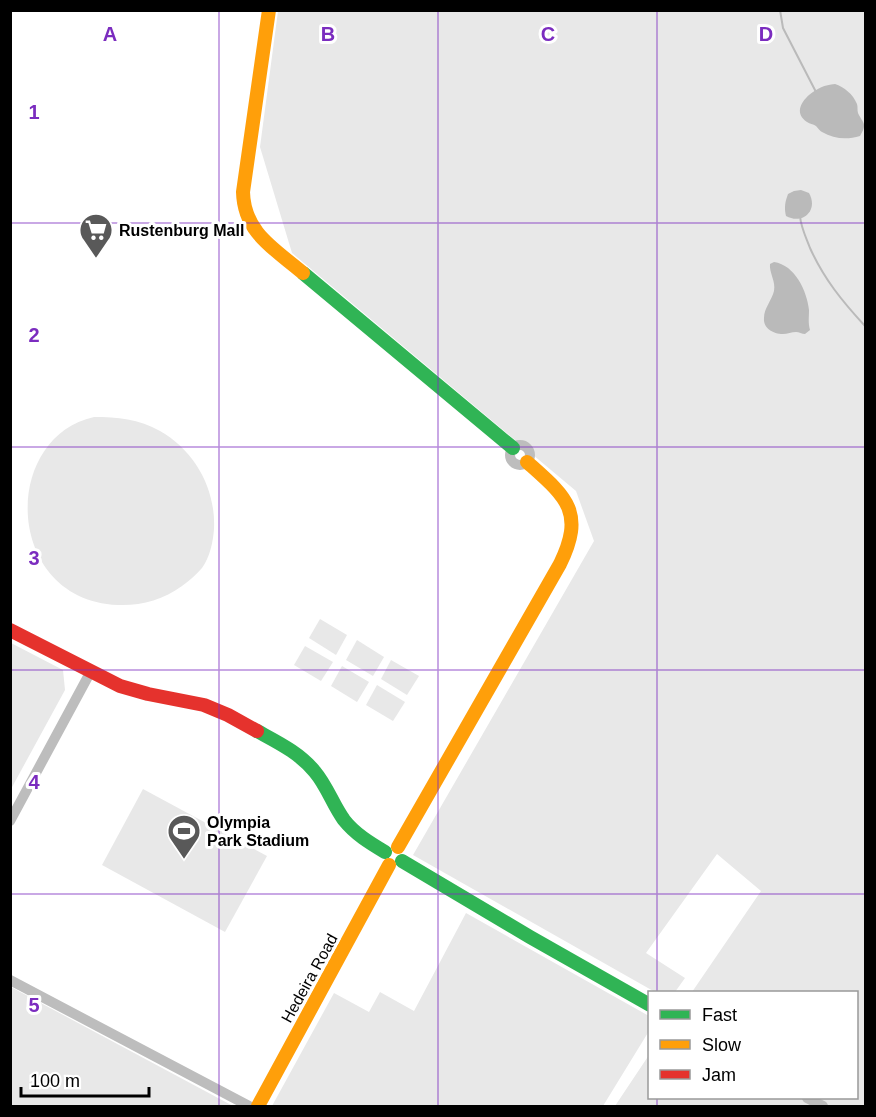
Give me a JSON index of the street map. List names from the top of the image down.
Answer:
{
  "streets": {
    "street": ["Hedeira Road"]
  },
  "places": {
    "supermarket": ["Rustenburg Mall"],
    "sports": ["Olympia Park Stadium"]
  },
  "legend": ["Fast", "Slow", "Jam"],
  "scale_bar": "100 m",
  "grid": {
    "columns": [
      "A",
      "B",
      "C",
      "D"
    ],
    "rows": [
      "1",
      "2",
      "3",
      "4",
      "5"
    ]
  }
}
